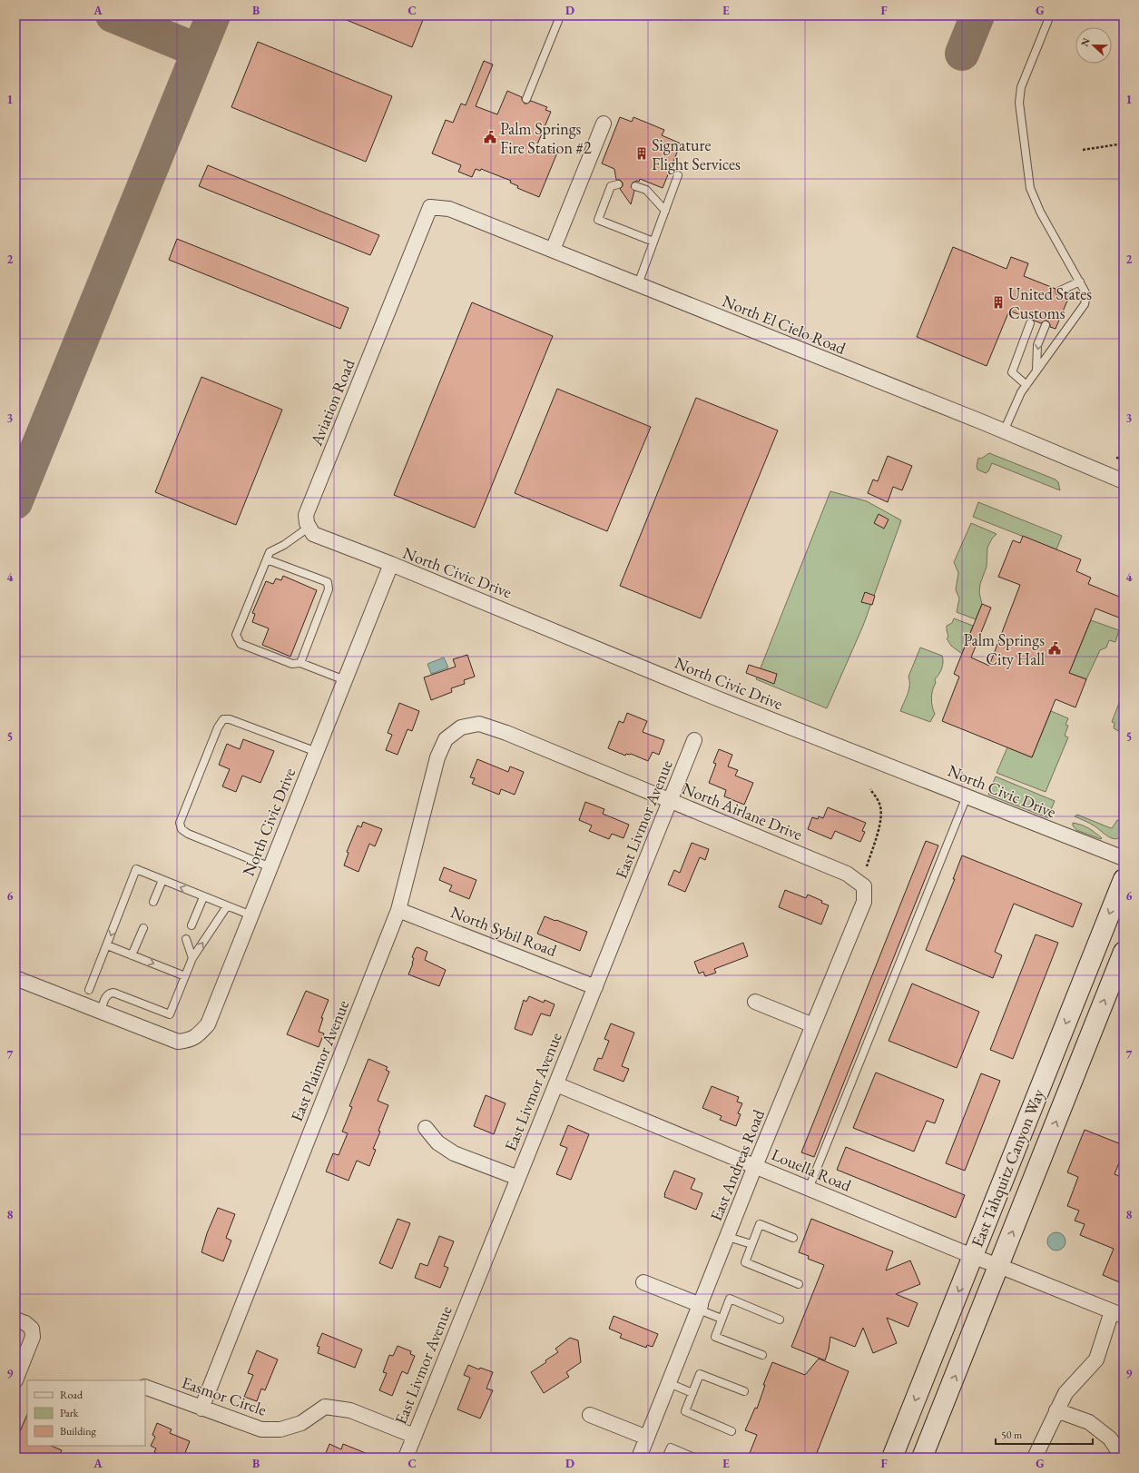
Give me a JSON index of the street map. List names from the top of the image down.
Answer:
{
  "streets": {
    "main road": ["East Tahquitz Canyon Way"],
    "street": [
      "North El Cielo Road",
      "Aviation Road",
      "North Civic Drive",
      "North Airlane Drive",
      "East Livmor Avenue",
      "North Sybil Road",
      "East Plaimor Avenue",
      "East Andreas Road",
      "Louella Road",
      "Easmor Circle"
    ]
  },
  "crossings": [
    ["North El Cielo Road", "Aviation Road"],
    ["North Airlane Drive", "East Livmor Avenue"],
    ["North Airlane Drive", "East Plaimor Avenue"],
    ["North Airlane Drive", "East Andreas Road"],
    ["East Livmor Avenue", "North Sybil Road"],
    ["East Livmor Avenue", "Louella Road"],
    ["East Livmor Avenue", "Easmor Circle"],
    ["North Sybil Road", "East Plaimor Avenue"],
    ["East Plaimor Avenue", "Easmor Circle"],
    ["East Andreas Road", "Louella Road"],
    ["East Tahquitz Canyon Way", "Louella Road"]
  ],
  "places": {
    "public building": ["Palm Springs Fire Station #2", "Palm Springs City Hall"],
    "building": ["Signature Flight Services", "United States Customs"]
  },
  "legend": ["Road", "Park", "Building"],
  "scale_bar": "50 m",
  "north": "left",
  "grid": {
    "columns": [
      "A",
      "B",
      "C",
      "D",
      "E",
      "F",
      "G"
    ],
    "rows": [
      "1",
      "2",
      "3",
      "4",
      "5",
      "6",
      "7",
      "8",
      "9"
    ]
  }
}
